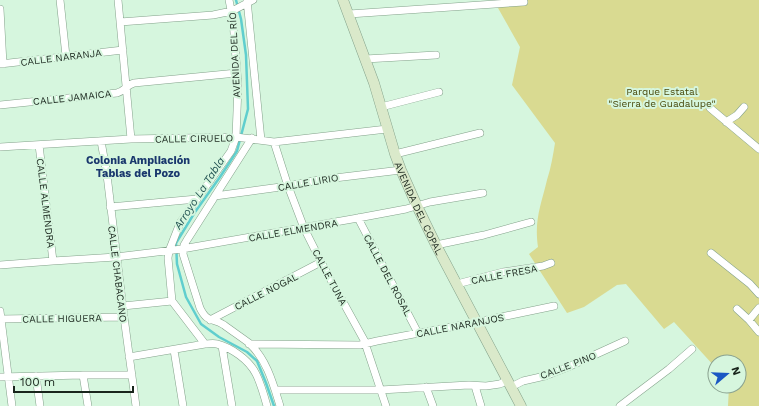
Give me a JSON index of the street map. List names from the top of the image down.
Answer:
{
  "streets": {
    "street": [
      "AVENIDA DEL RÍO",
      "CALLE NARANJA",
      "CALLE JAMAICA",
      "CALLE CIRUELO",
      "CALLE LIRIO",
      "CALLE ALMENDRA",
      "AVENIDA DEL COPAL",
      "CALLE ELMENDRA",
      "CALLE CHABACANO",
      "CALLE FRESA",
      "CALLE DEL ROSAL",
      "CALLE TUNA",
      "CALLE NOGAL",
      "CALLE HIGUERA",
      "CALLE NARANJOS",
      "CALLE PINO"
    ]
  },
  "crossings": [
    ["AVENIDA DEL RÍO", "CALLE JAMAICA"],
    ["AVENIDA DEL RÍO", "CALLE CIRUELO"],
    ["AVENIDA DEL RÍO", "CALLE LIRIO"],
    ["AVENIDA DEL RÍO", "CALLE ALMENDRA"],
    ["AVENIDA DEL RÍO", "CALLE ELMENDRA"],
    ["CALLE CIRUELO", "CALLE ALMENDRA"],
    ["CALLE CIRUELO", "AVENIDA DEL COPAL"],
    ["CALLE CIRUELO", "CALLE CHABACANO"],
    ["CALLE CIRUELO", "CALLE TUNA"],
    ["CALLE LIRIO", "AVENIDA DEL COPAL"],
    ["CALLE LIRIO", "CALLE TUNA"],
    ["CALLE ALMENDRA", "CALLE ELMENDRA"],
    ["CALLE ALMENDRA", "CALLE CHABACANO"],
    ["AVENIDA DEL COPAL", "CALLE ELMENDRA"],
    ["AVENIDA DEL COPAL", "CALLE FRESA"],
    ["AVENIDA DEL COPAL", "CALLE NARANJOS"],
    ["AVENIDA DEL COPAL", "CALLE PINO"],
    ["CALLE ELMENDRA", "CALLE DEL ROSAL"],
    ["CALLE ELMENDRA", "CALLE TUNA"],
    ["CALLE CHABACANO", "CALLE HIGUERA"],
    ["CALLE DEL ROSAL", "CALLE NARANJOS"],
    ["CALLE TUNA", "CALLE NOGAL"],
    ["CALLE TUNA", "CALLE NARANJOS"]
  ],
  "districts": ["Colonia Ampliación Tablas del Pozo"],
  "water": ["Arroyo La Tabla"],
  "parks": ["Parque Estatal \"Sierra de Guadalupe\""],
  "scale_bar": "100 m",
  "north": "right"
}
